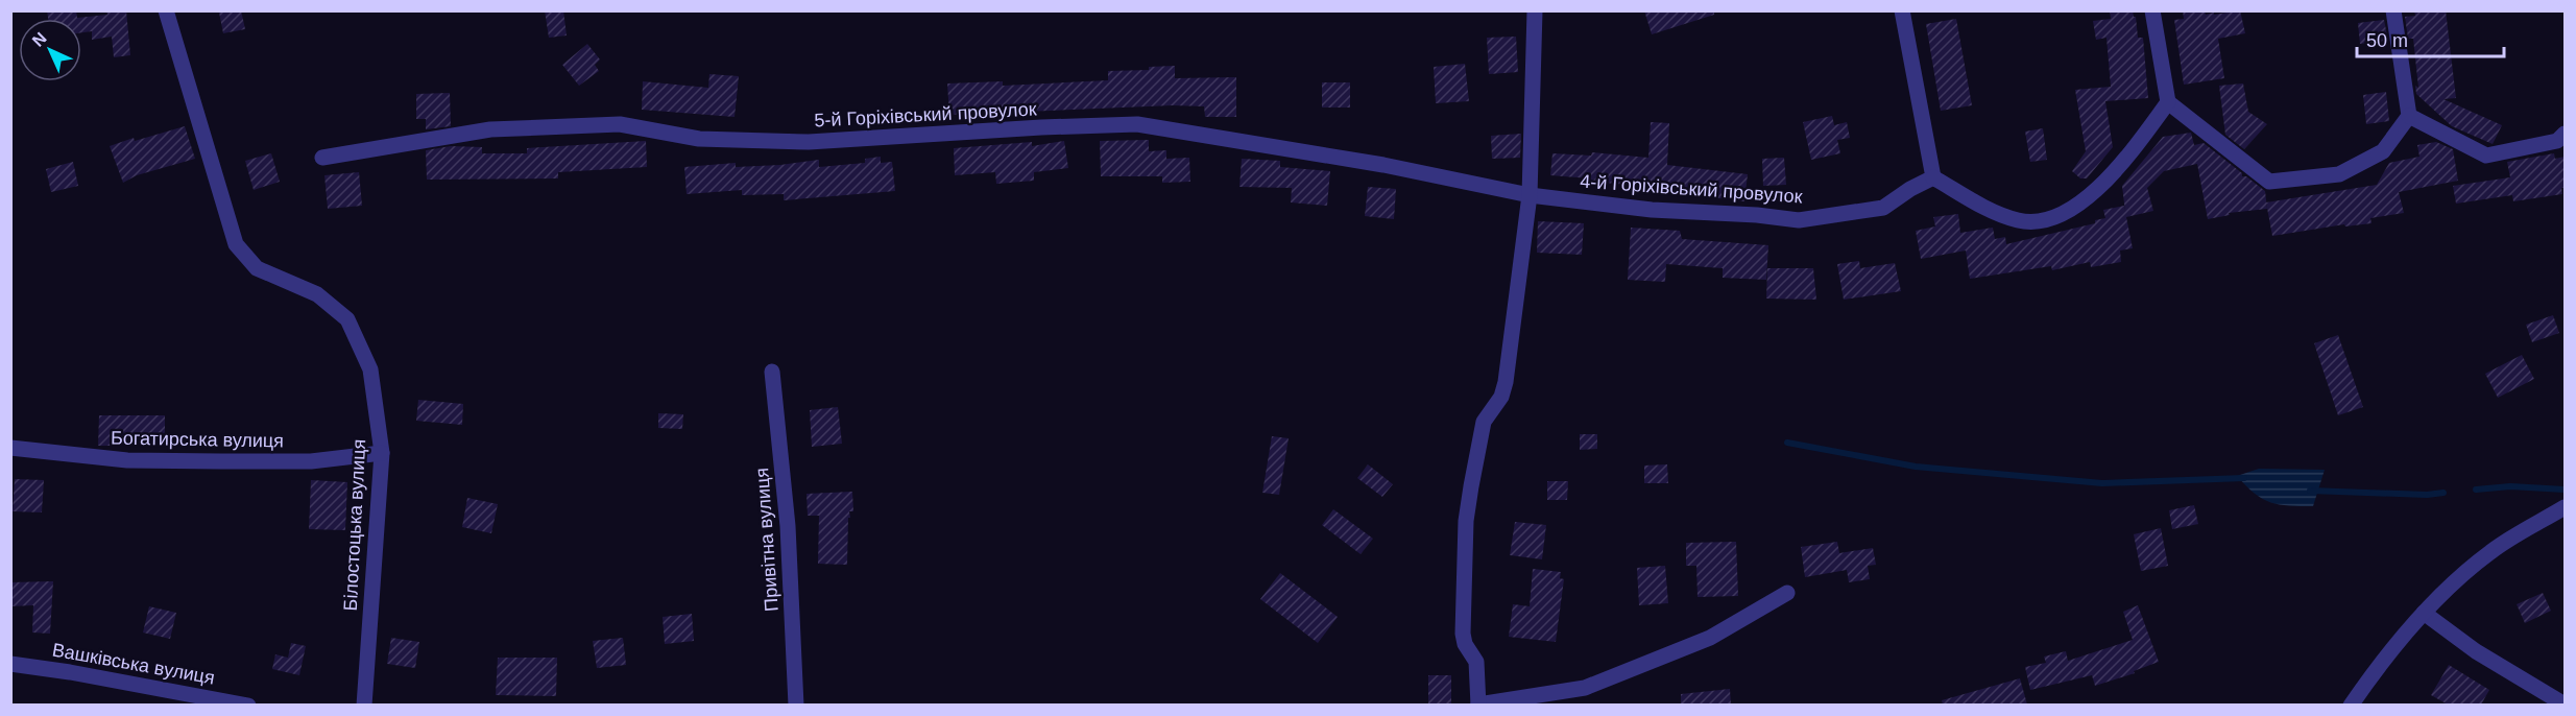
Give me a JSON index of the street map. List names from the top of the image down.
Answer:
{
  "streets": {
    "street": [
      "5-й Горіхівський провулок",
      "4-й Горіхівський провулок",
      "Богатирська вулиця",
      "Білостоцька вулиця",
      "Привітна вулиця",
      "Вашківська вулиця"
    ]
  },
  "crossings": [
    ["5-й Горіхівський провулок", "4-й Горіхівський провулок"],
    ["Богатирська вулиця", "Білостоцька вулиця"]
  ],
  "scale_bar": "50 m",
  "north": "top left"
}
